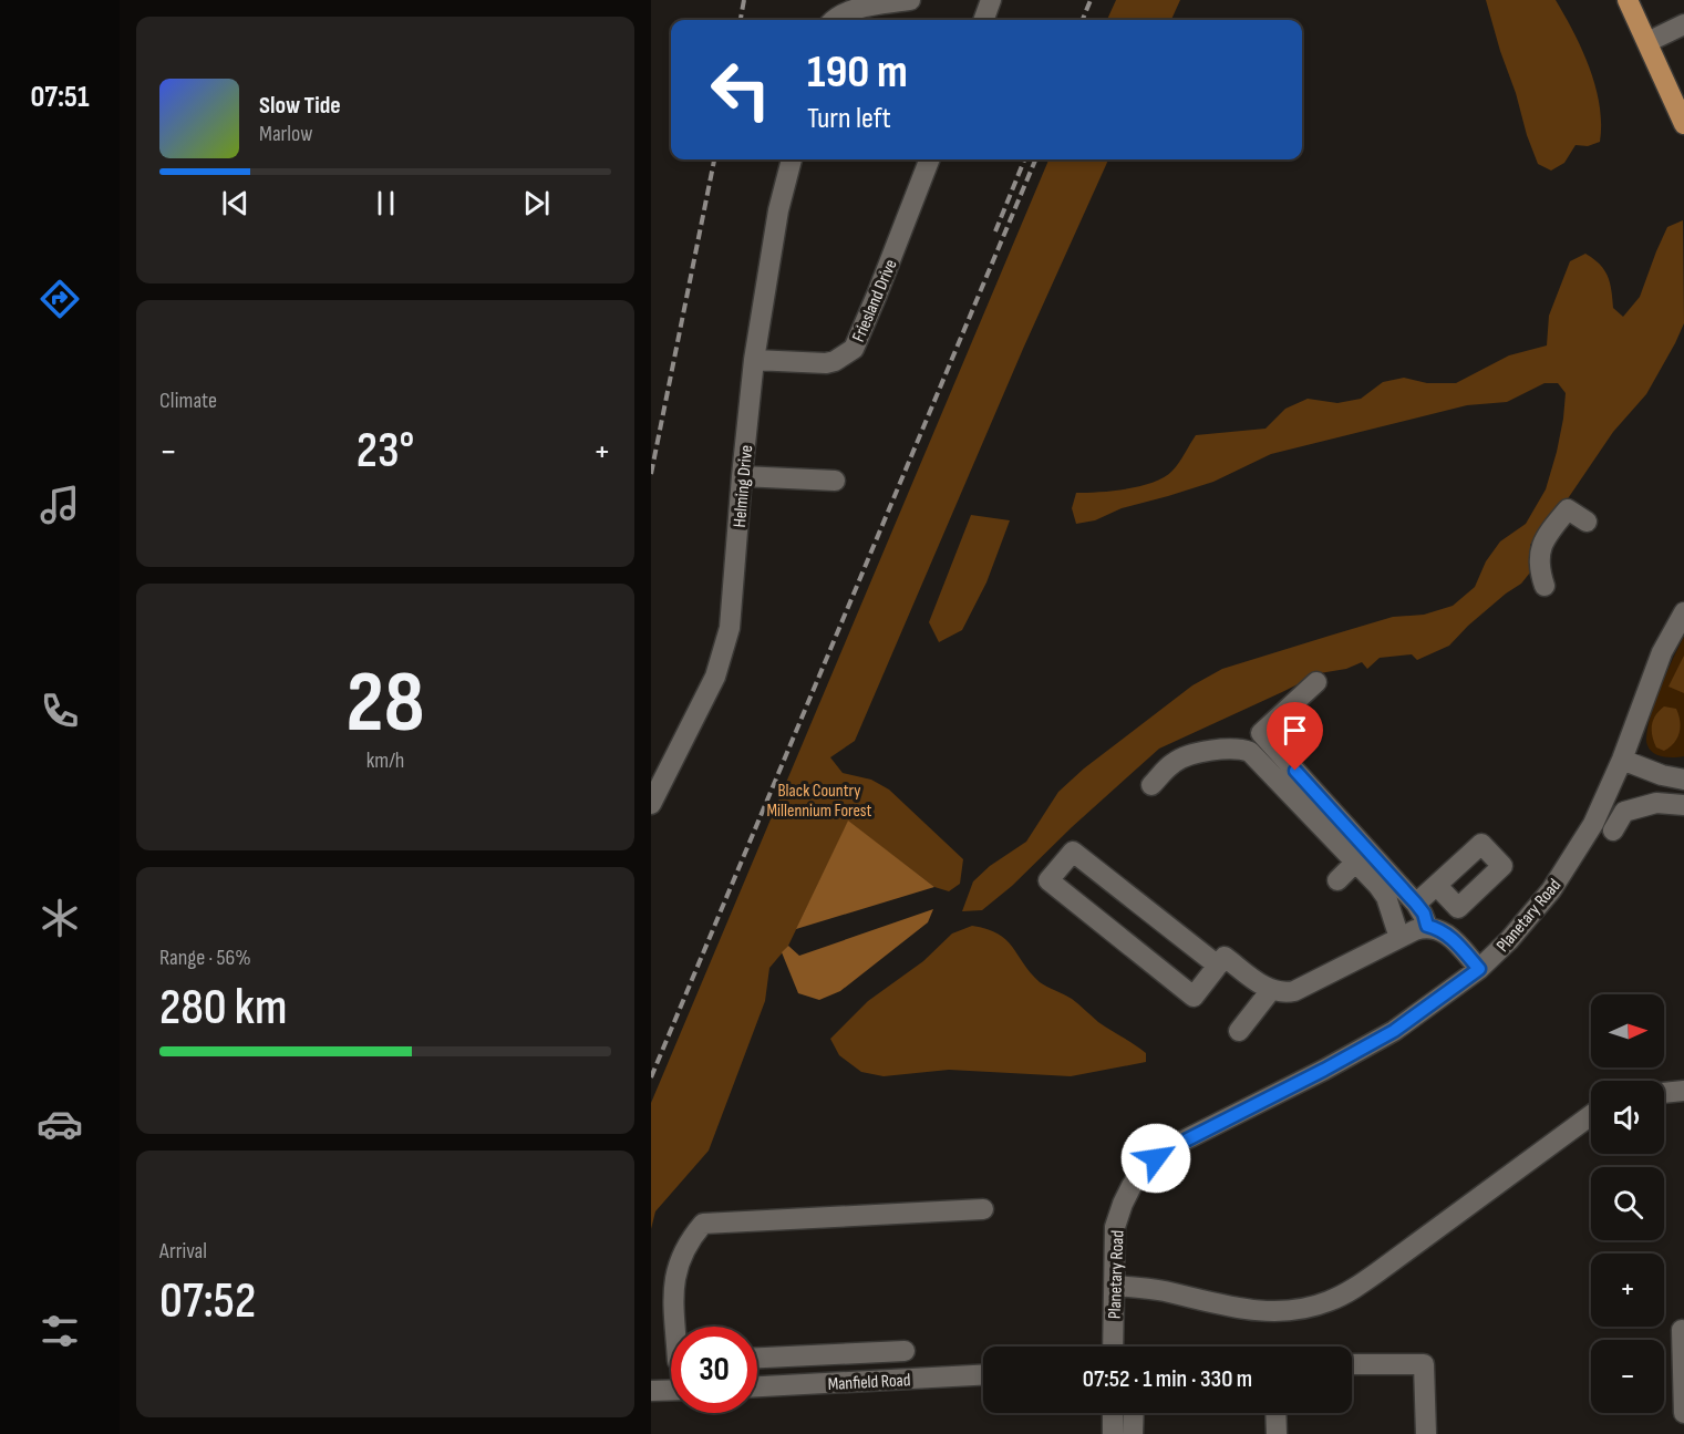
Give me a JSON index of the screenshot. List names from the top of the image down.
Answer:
{
  "streets": {
    "street": [
      "Friesland Drive",
      "Helming Drive",
      "Planetary Road",
      "Manfield Road"
    ]
  },
  "crossings": [
    ["Friesland Drive", "Helming Drive"]
  ],
  "parks": ["Black Country Millennium Forest"],
  "north": "right",
  "page": {
    "tabs": "07:51",
    "turn": ["190 m", "Turn left"],
    "song": ["Slow Tide", "Marlow"],
    "tile": [
      "Climate",
      ["28", "km/h"],
      ["Range · 56%", "280 km"],
      ["Arrival", "07:52"]
    ],
    "heat": ["−", "23°", "+"],
    "map_buttons": ["+", "−"],
    "limit": "30",
    "trip": "07:52 · 1 min · 330 m"
  }
}
